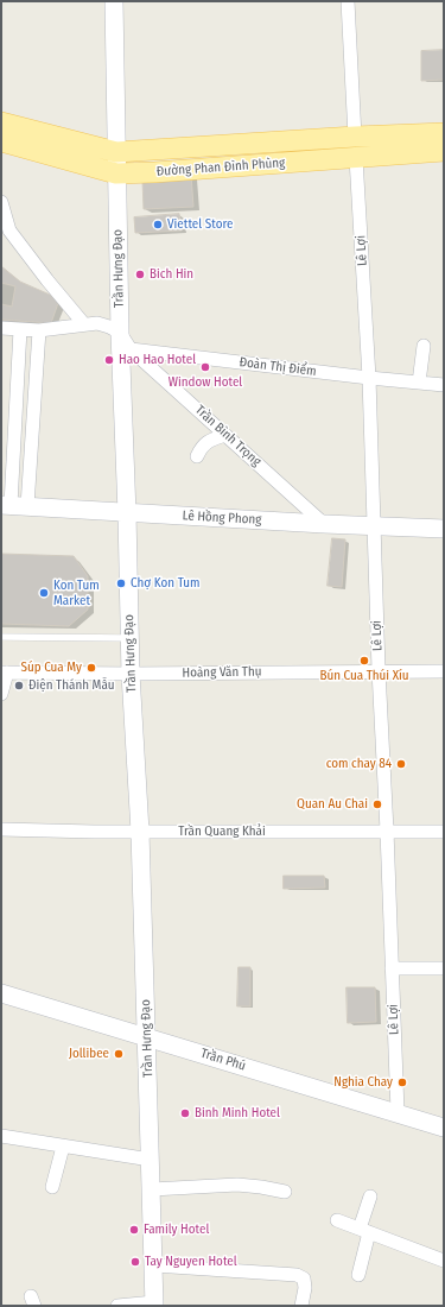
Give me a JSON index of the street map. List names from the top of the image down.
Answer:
{
  "streets": {
    "main road": ["Đường Phan Đình Phùng"],
    "street": [
      "Lê Lợi",
      "Trần Hưng Đạo",
      "Đoàn Thị Điểm",
      "Trần Bình Trọng",
      "Lê Hồng Phong",
      "Hoàng Văn Thụ",
      "Trần Quang Khải",
      "Trần Phú"
    ]
  },
  "crossings": [
    ["Đường Phan Đình Phùng", "Lê Lợi"],
    ["Đường Phan Đình Phùng", "Trần Hưng Đạo"],
    ["Lê Lợi", "Đoàn Thị Điểm"],
    ["Lê Lợi", "Lê Hồng Phong"],
    ["Lê Lợi", "Hoàng Văn Thụ"],
    ["Lê Lợi", "Trần Quang Khải"],
    ["Lê Lợi", "Trần Phú"],
    ["Trần Hưng Đạo", "Lê Hồng Phong"],
    ["Trần Hưng Đạo", "Hoàng Văn Thụ"],
    ["Trần Hưng Đạo", "Trần Quang Khải"],
    ["Trần Hưng Đạo", "Trần Phú"],
    ["Đoàn Thị Điểm", "Trần Bình Trọng"],
    ["Trần Bình Trọng", "Lê Hồng Phong"]
  ],
  "places": [
    "Viettel Store",
    "Bich Hin",
    "Hao Hao Hotel",
    "Window Hotel",
    "Chợ Kon Tum",
    "Kon Tum Market",
    "Bún Cua Thúi Xíu",
    "Súp Cua My",
    "Điện Thánh Mẫu",
    "com chay 84",
    "Quan Au Chai",
    "Jollibee",
    "Nghia Chay",
    "Binh Minh Hotel",
    "Family Hotel",
    "Tay Nguyen Hotel"
  ]
}
